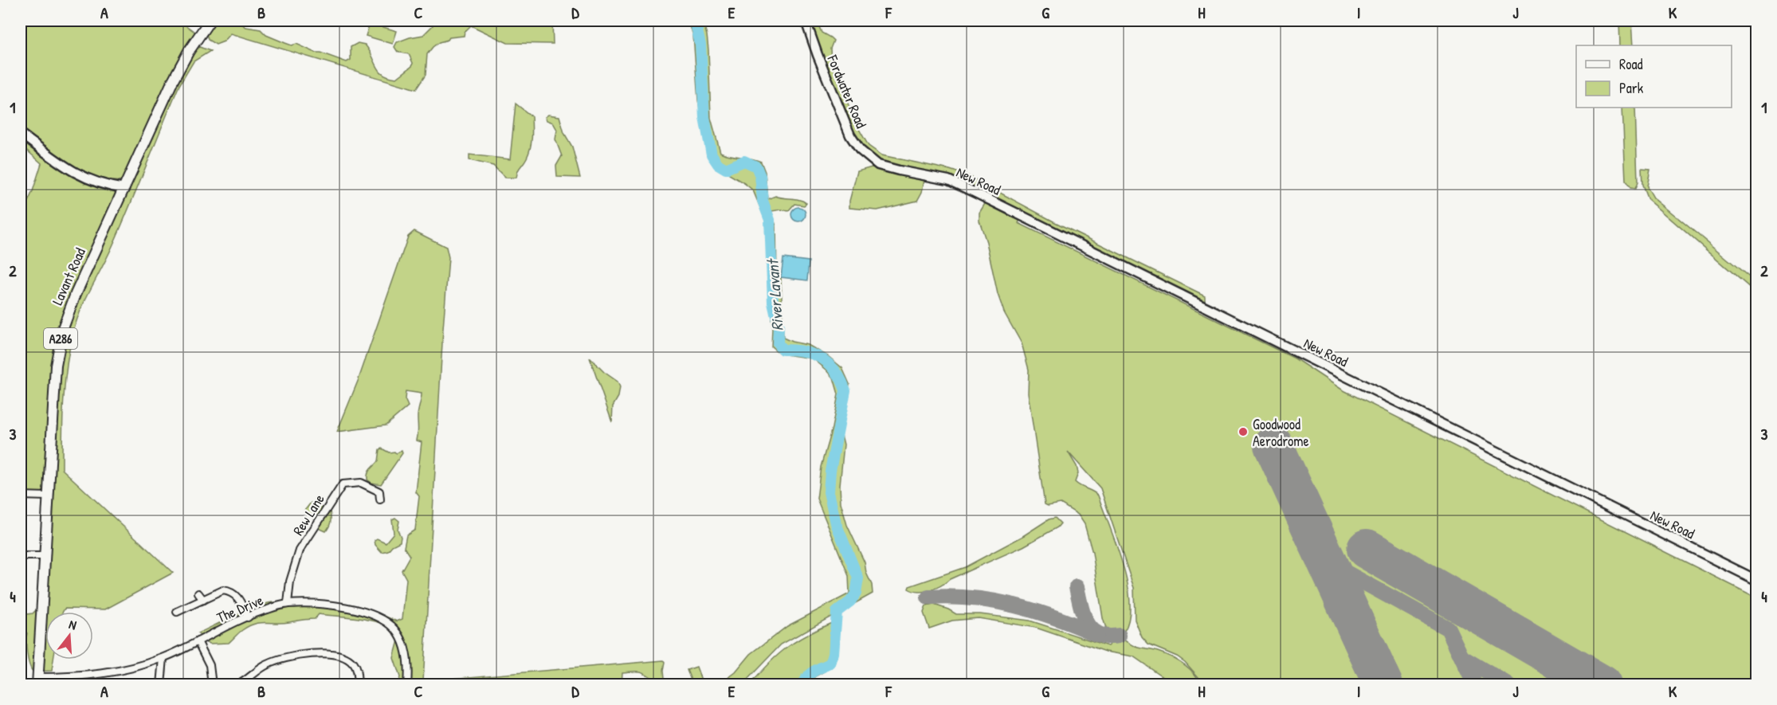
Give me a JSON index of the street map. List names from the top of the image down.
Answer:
{
  "streets": {
    "main road": ["Lavant Road", "A286"],
    "street": [
      "Fordwater Road",
      "New Road",
      "Rew Lane",
      "The Drive"
    ]
  },
  "crossings": [
    ["Fordwater Road", "New Road"],
    ["Lavant Road", "The Drive"],
    ["Rew Lane", "The Drive"]
  ],
  "water": ["River Lavant"],
  "places": ["Goodwood Aerodrome"],
  "legend": ["Road", "Park"],
  "north": "top",
  "grid": {
    "columns": [
      "A",
      "B",
      "C",
      "D",
      "E",
      "F",
      "G",
      "H",
      "I",
      "J",
      "K"
    ],
    "rows": [
      "1",
      "2",
      "3",
      "4"
    ]
  }
}
